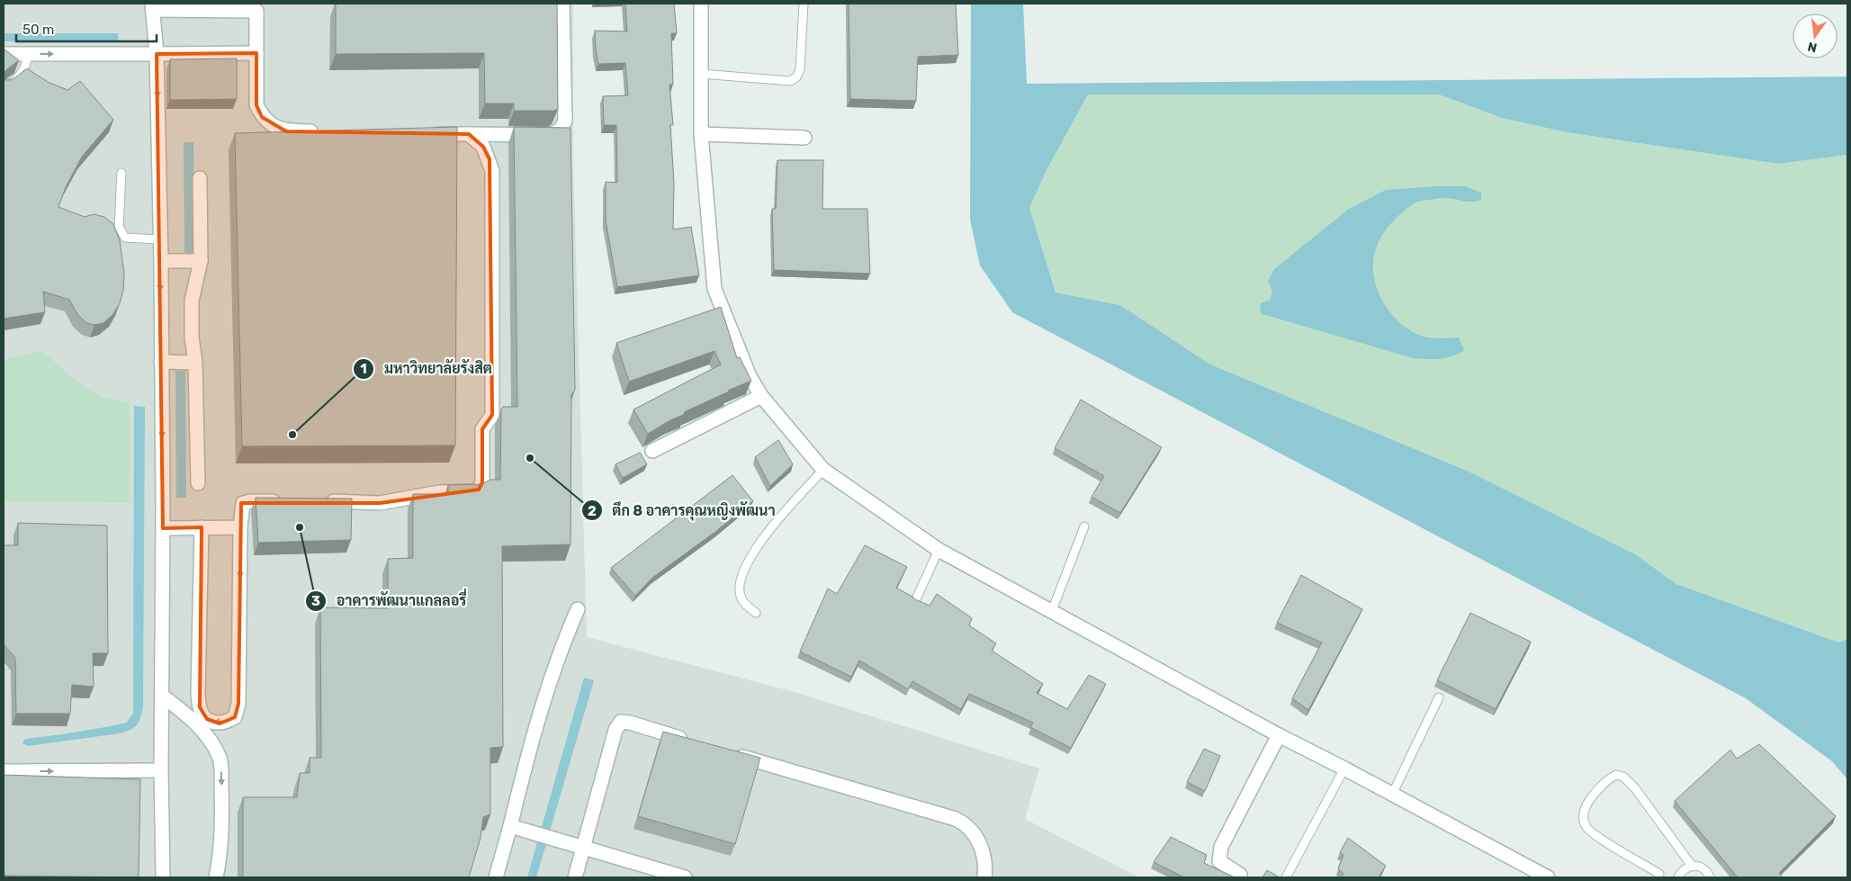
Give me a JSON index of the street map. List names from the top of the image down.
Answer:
{
  "places": ["มหาวิทยาลัยรังสิต", "ตึก 8 อาคารคุณหญิงพัฒนา", "อาคารพัฒนาแกลลอรี่"],
  "scale_bar": "50 m",
  "north": "bottom"
}
